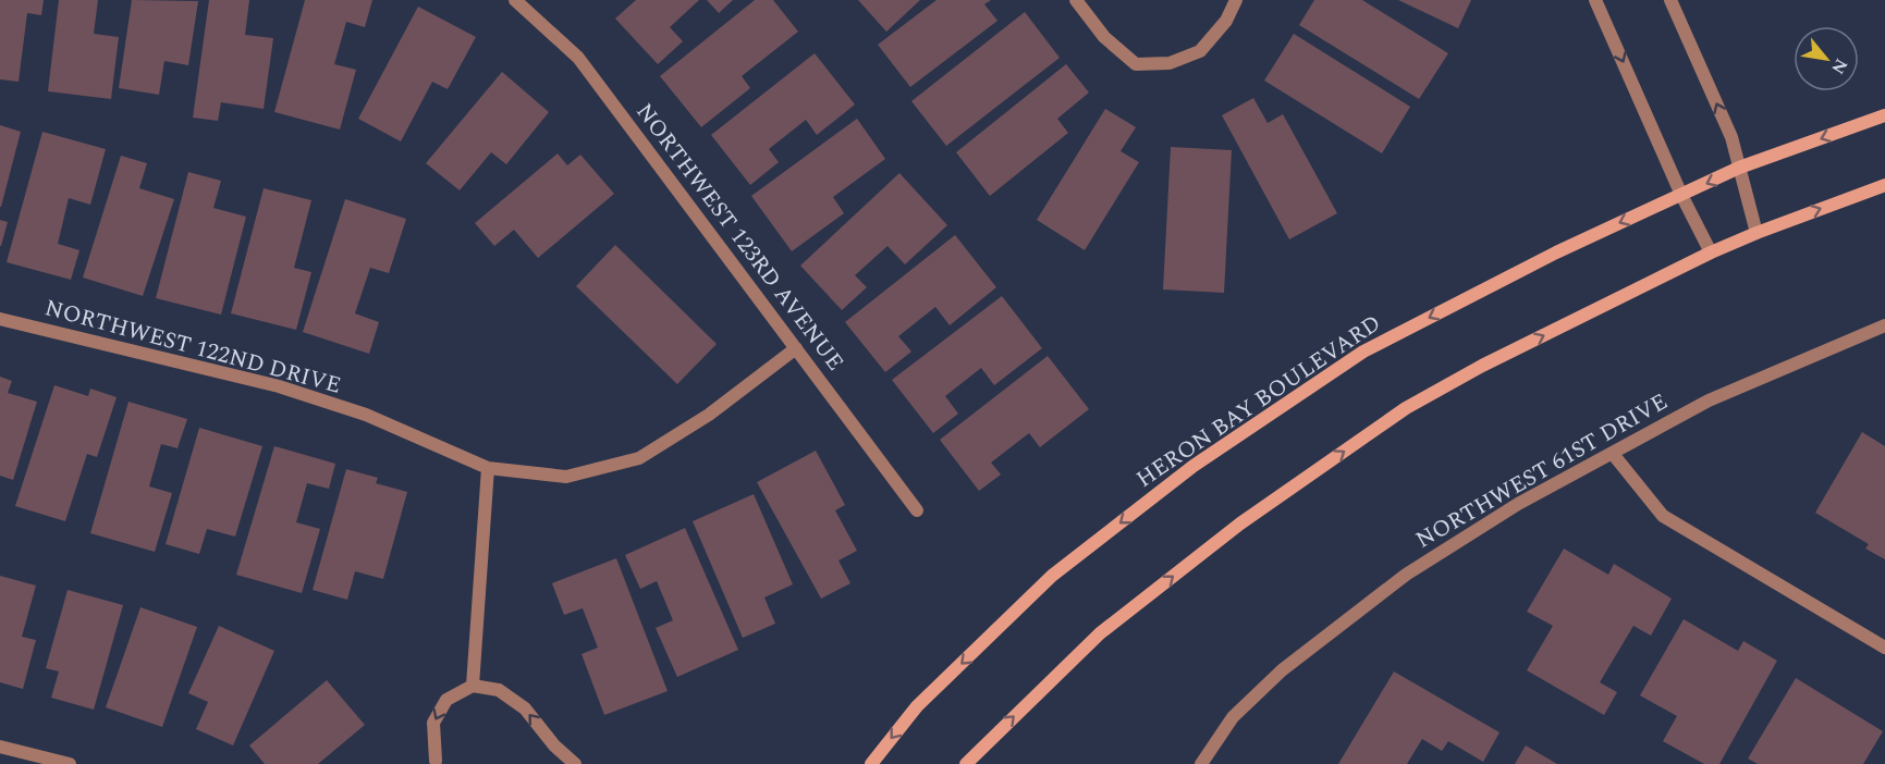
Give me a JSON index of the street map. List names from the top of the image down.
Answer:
{
  "streets": {
    "street": [
      "NORTHWEST 123RD AVENUE",
      "NORTHWEST 122ND DRIVE",
      "HERON BAY BOULEVARD",
      "NORTHWEST 61ST DRIVE"
    ]
  },
  "crossings": [
    ["NORTHWEST 123RD AVENUE", "NORTHWEST 122ND DRIVE"]
  ],
  "north": "bottom right"
}
